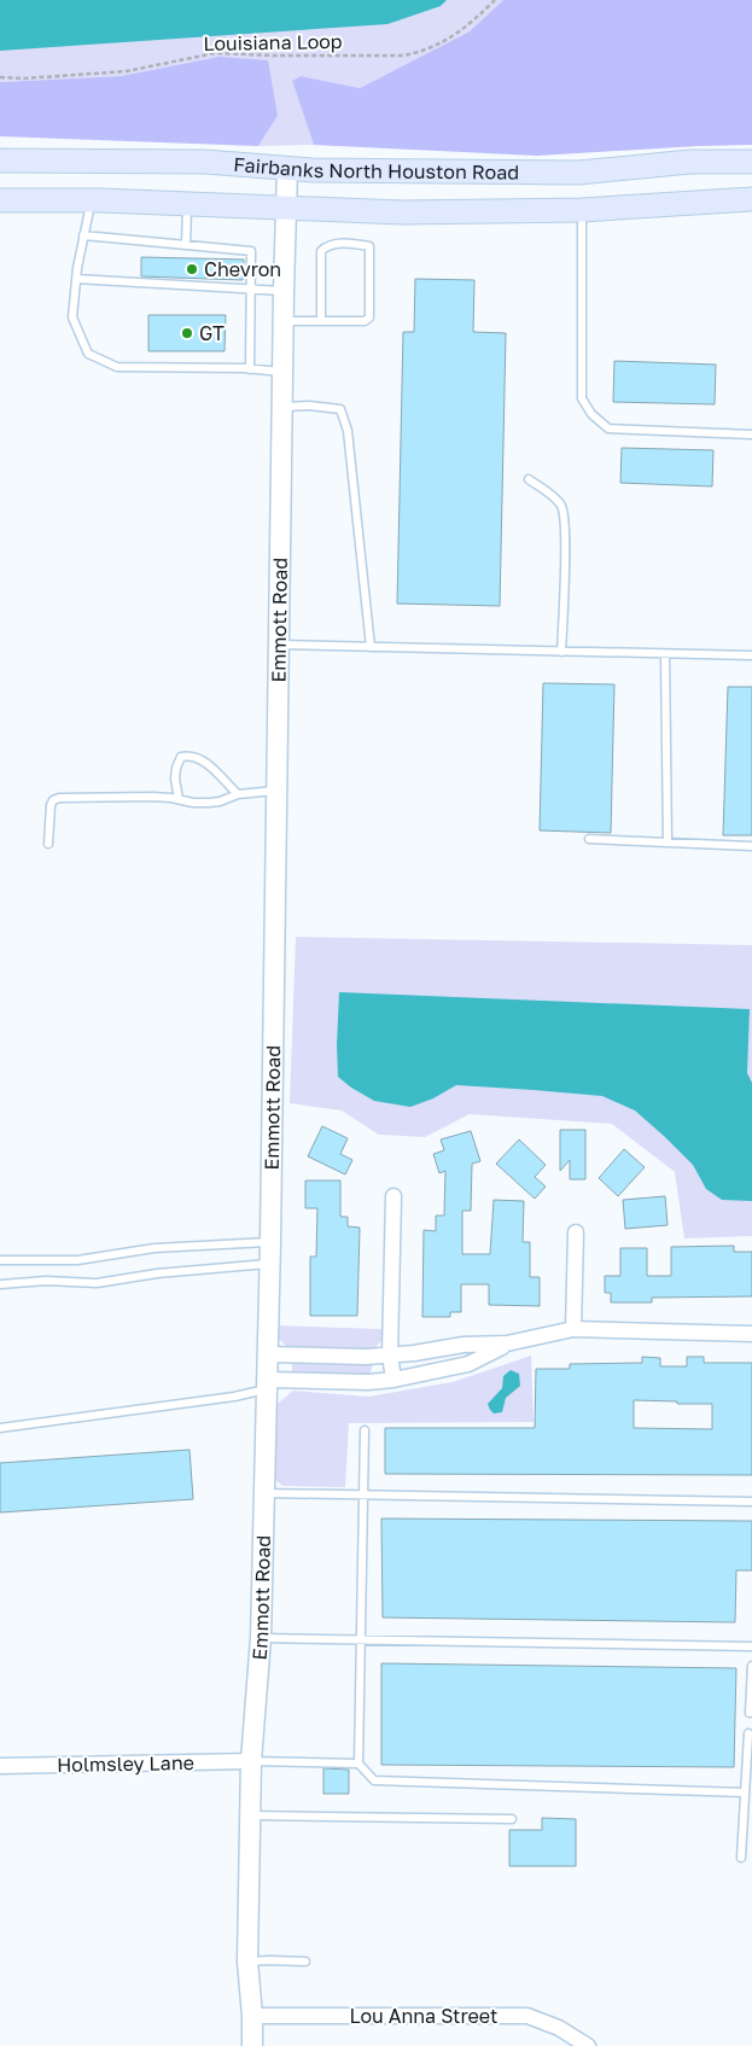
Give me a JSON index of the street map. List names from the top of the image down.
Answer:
{
  "streets": {
    "main road": ["Fairbanks North Houston Road"],
    "street": ["Emmott Road", "Holmsley Lane", "Lou Anna Street"],
    "path": ["Louisiana Loop"]
  },
  "crossings": [
    ["Fairbanks North Houston Road", "Emmott Road"],
    ["Emmott Road", "Holmsley Lane"],
    ["Emmott Road", "Lou Anna Street"]
  ],
  "places": ["Chevron", "GT"]
}
